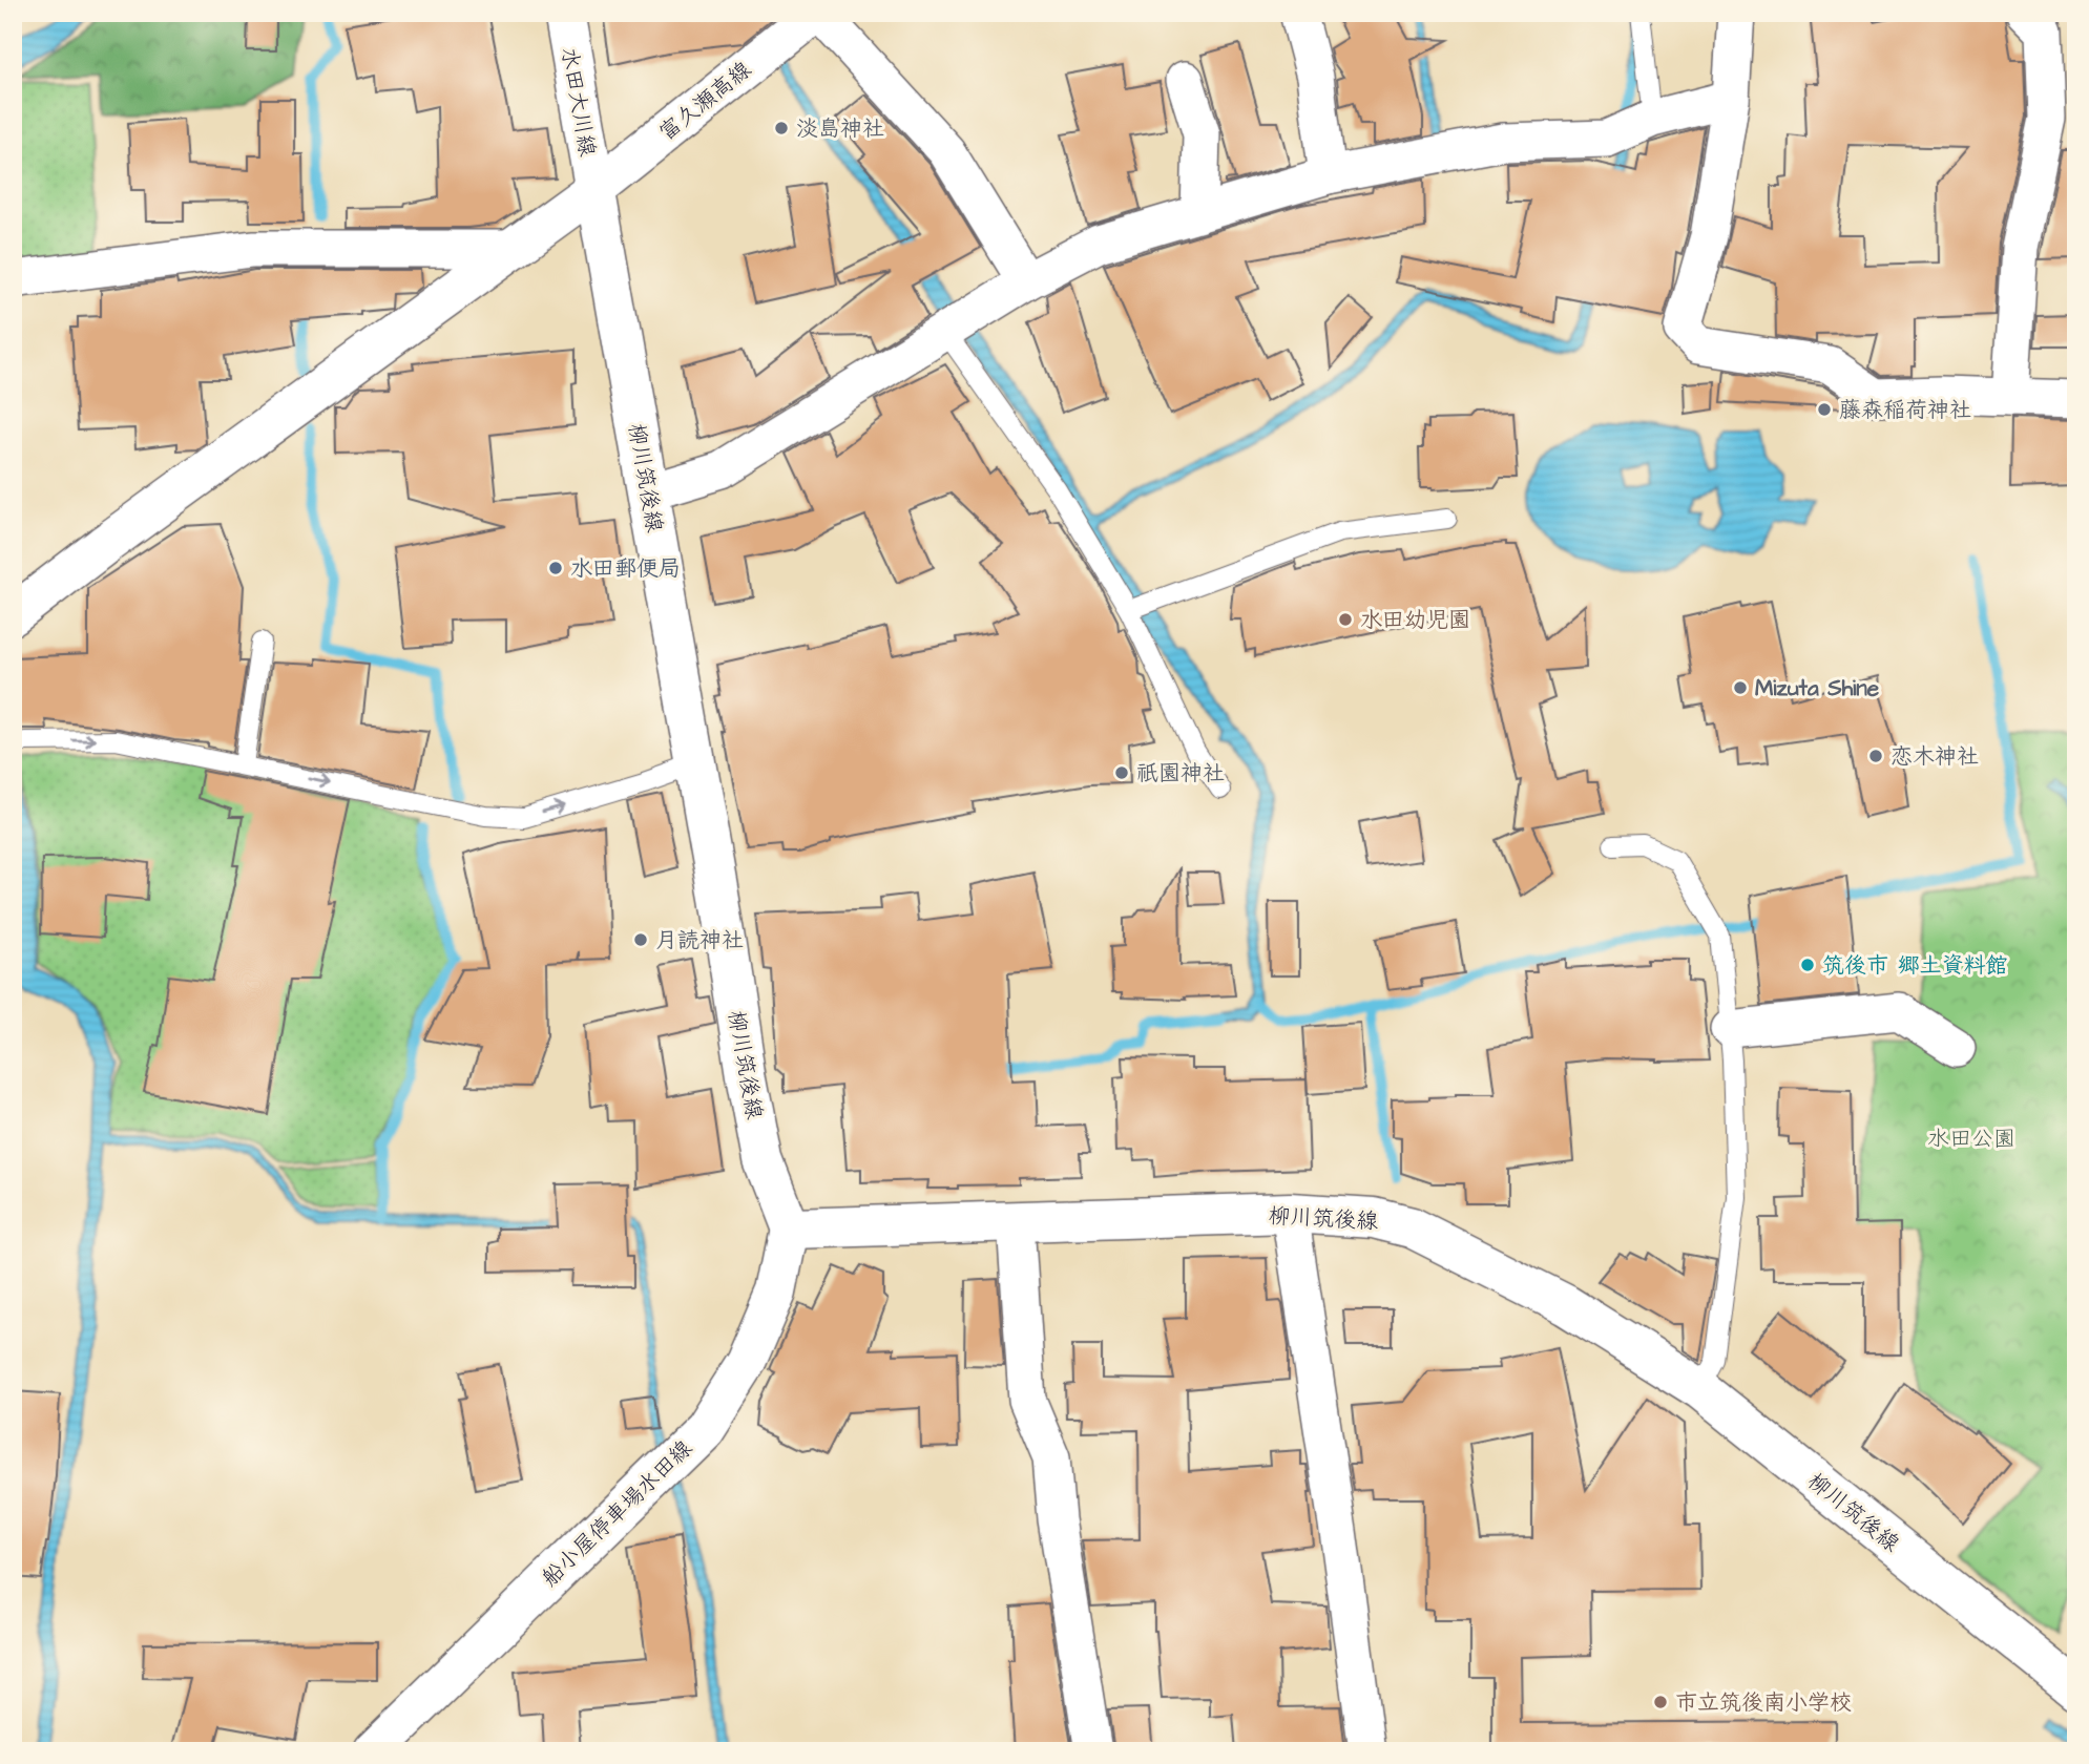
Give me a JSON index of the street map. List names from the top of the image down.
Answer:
{
  "streets": {
    "main road": [
      "富久瀬高線",
      "水田大川線",
      "柳川筑後線",
      "船小屋停車場水田線"
    ]
  },
  "crossings": [
    ["富久瀬高線", "水田大川線"],
    ["富久瀬高線", "柳川筑後線"],
    ["水田大川線", "柳川筑後線"],
    ["柳川筑後線", "船小屋停車場水田線"]
  ],
  "parks": ["水田公園"],
  "places": [
    "淡島神社",
    "藤森稲荷神社",
    "水田郵便局",
    "水田幼児園",
    "Mizuta Shine",
    "恋木神社",
    "祇園神社",
    "月読神社",
    "筑後市 郷土資料館",
    "市立筑後南小学校"
  ]
}
